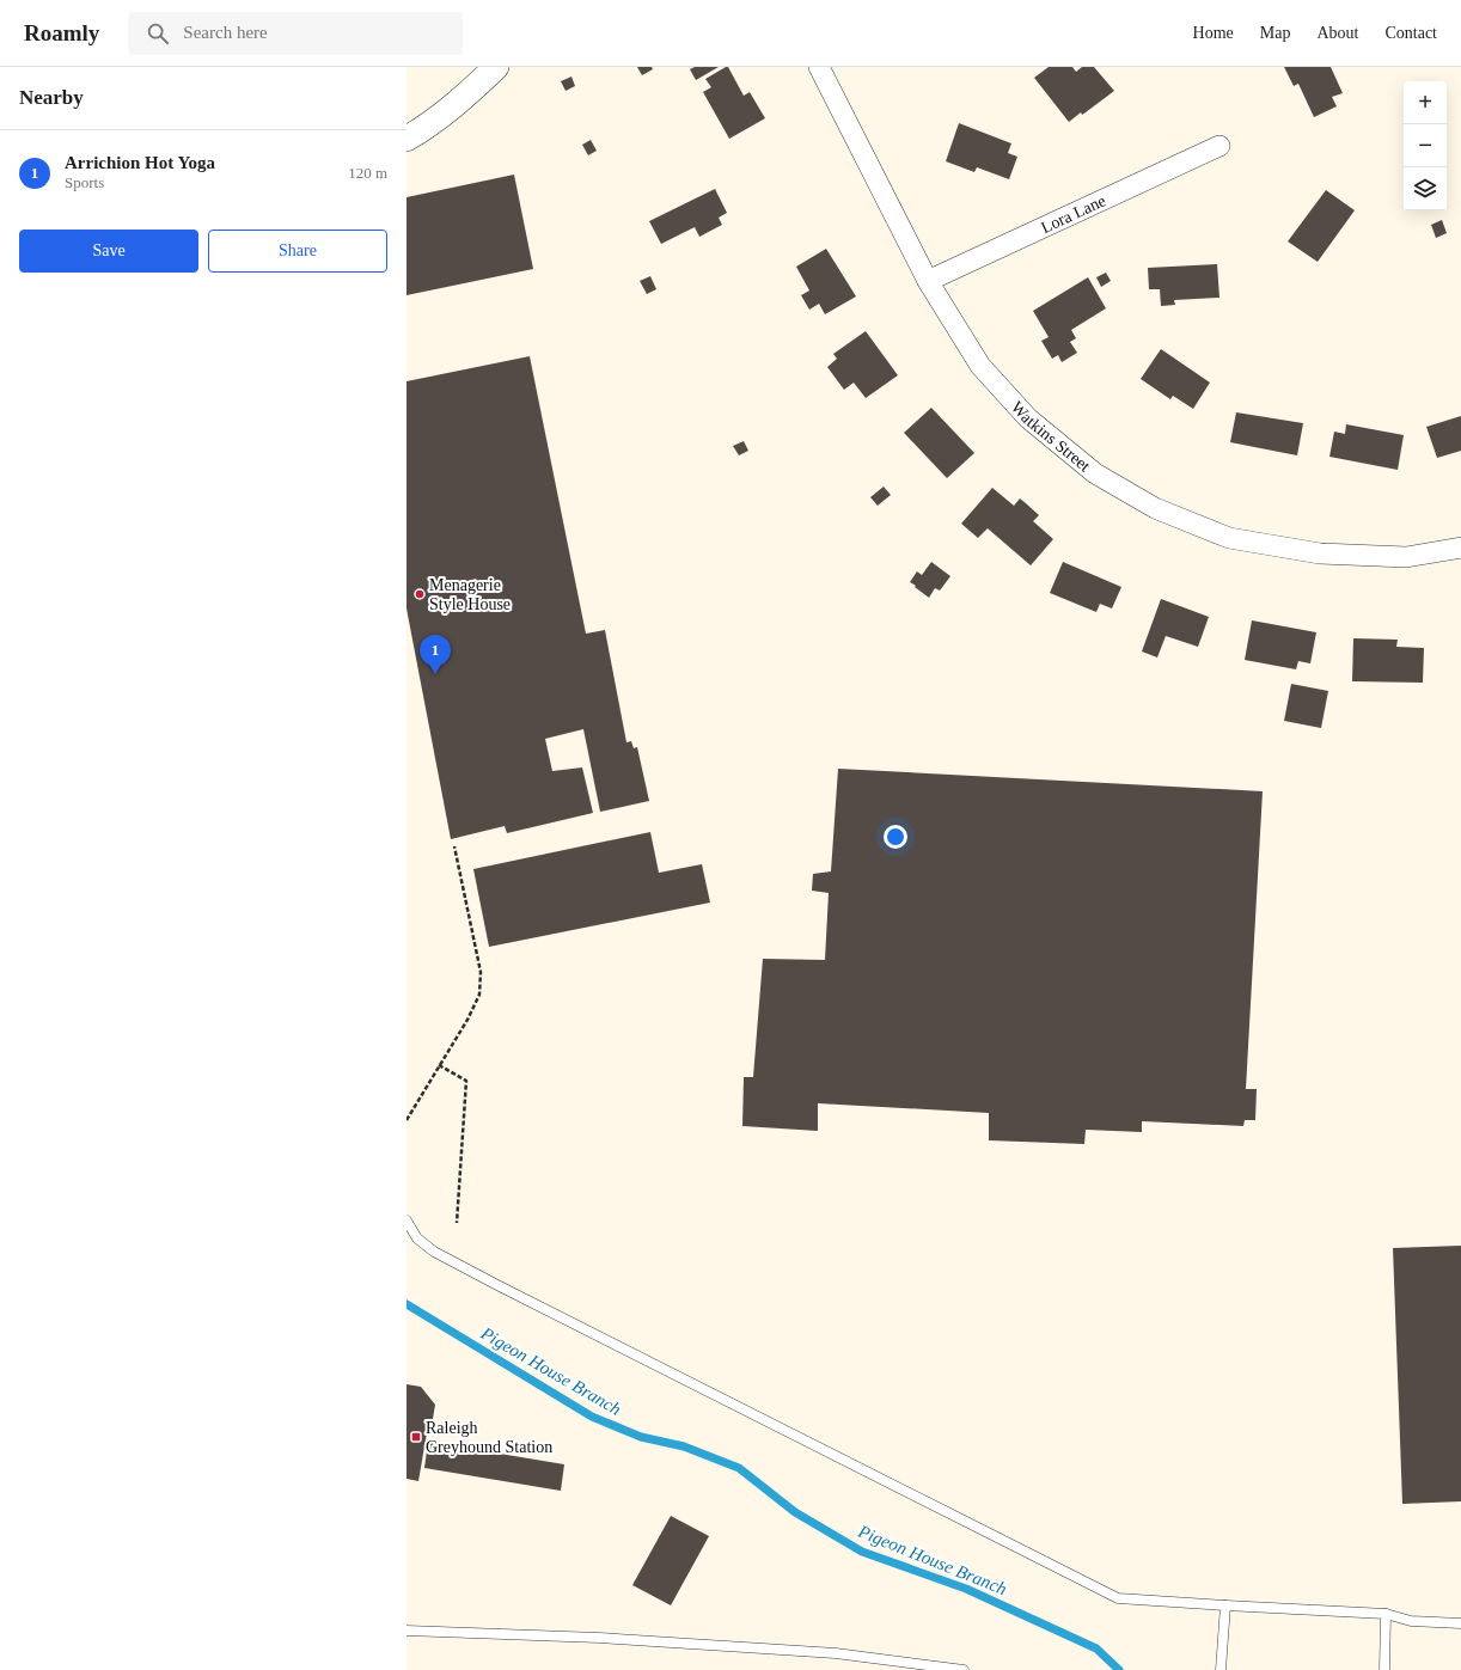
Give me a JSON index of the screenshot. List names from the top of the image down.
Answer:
{
  "streets": {
    "street": ["Lora Lane", "Watkins Street"]
  },
  "crossings": [
    ["Lora Lane", "Watkins Street"]
  ],
  "water": ["Pigeon House Branch"],
  "places": {
    "other": ["Menagerie Style House"],
    "transit": ["Raleigh Greyhound Station"]
  },
  "page": {
    "header": "Roamly",
    "search": "Search here",
    "nav": [
      "Home",
      "Map",
      "About",
      "Contact"
    ],
    "heading": "Nearby",
    "map_buttons": ["+", "−"],
    "list": [
      {
        "mark": "1",
        "name": "Arrichion Hot Yoga",
        "note": "Sports",
        "value": "120 m"
      }
    ],
    "buttons": ["Save", "Share"],
    "pins": "1"
  }
}
